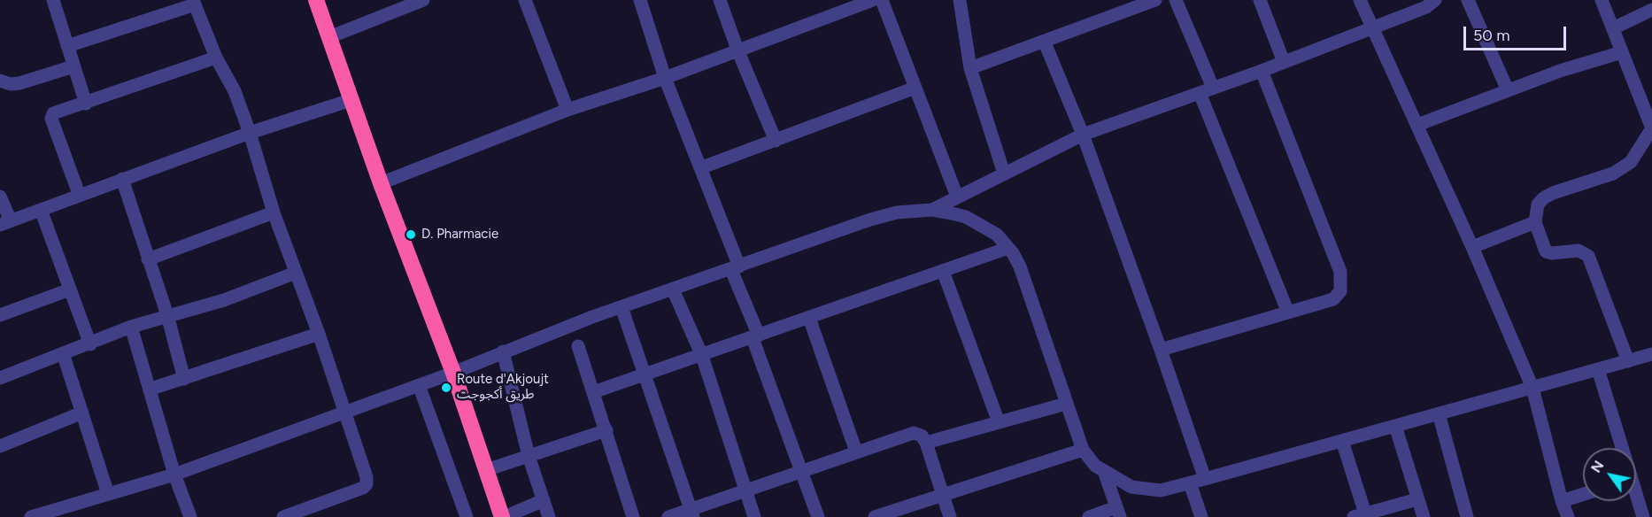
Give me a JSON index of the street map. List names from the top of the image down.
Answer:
{
  "places": ["D. Pharmacie", "Route d'Akjoujt طريق أكجوجت"],
  "scale_bar": "50 m",
  "north": "top left"
}
